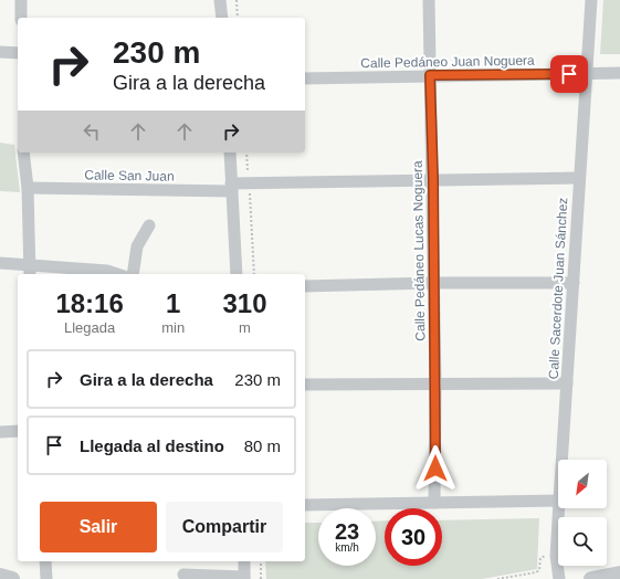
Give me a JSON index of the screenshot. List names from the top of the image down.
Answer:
{
  "streets": {
    "street": [
      "Calle Pedáneo Juan Noguera",
      "Calle San Juan",
      "Calle Pedáneo Lucas Noguera",
      "Calle Sacerdote Juan Sánchez"
    ]
  },
  "crossings": [
    ["Calle Pedáneo Juan Noguera", "Calle Pedáneo Lucas Noguera"],
    ["Calle Pedáneo Juan Noguera", "Calle Sacerdote Juan Sánchez"],
    ["Calle San Juan", "Calle Pedáneo Lucas Noguera"],
    ["Calle San Juan", "Calle Sacerdote Juan Sánchez"]
  ],
  "north": "bottom left",
  "page": {
    "turn": ["230 m", "Gira a la derecha"],
    "eta": [
      "18:16",
      "Llegada",
      "1",
      "min",
      "310",
      "m"
    ],
    "list": [
      {
        "name": "Gira a la derecha",
        "value": "230 m"
      },
      {
        "name": "Llegada al destino",
        "value": "80 m"
      }
    ],
    "buttons": ["Salir", "Compartir"],
    "speed": "23 km/h",
    "limit": "30"
  }
}
